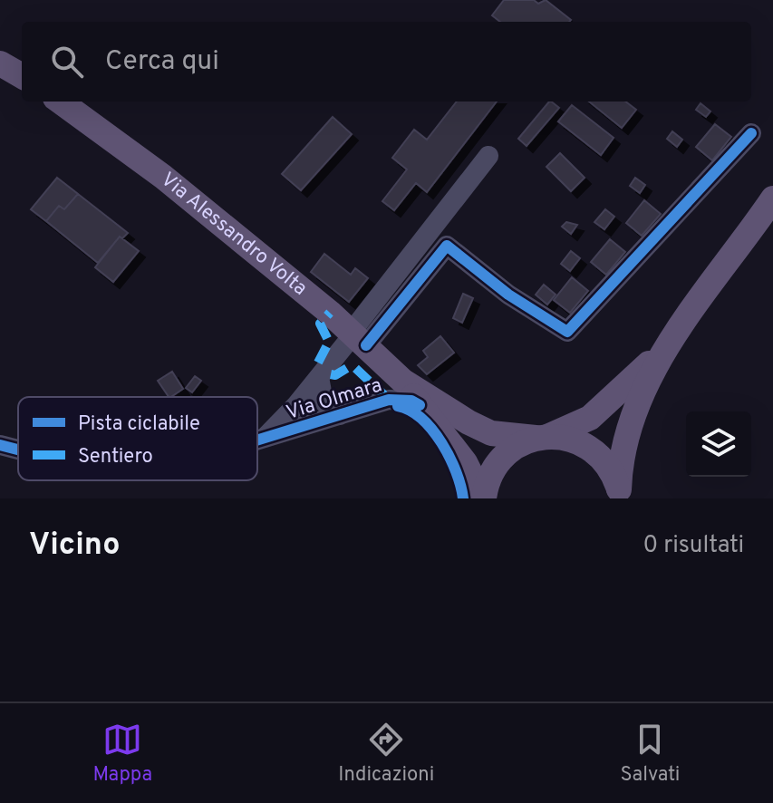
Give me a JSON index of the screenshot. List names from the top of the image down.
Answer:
{
  "streets": {
    "main road": ["Via Alessandro Volta"],
    "street": ["Via Olmara"]
  },
  "crossings": [
    ["Via Alessandro Volta", "Via Olmara"]
  ],
  "legend": ["Pista ciclabile", "Sentiero"],
  "page": {
    "search": "Cerca qui",
    "heading": ["Vicino", "0 risultati"],
    "nav": ["Mappa", "Indicazioni", "Salvati"]
  }
}
